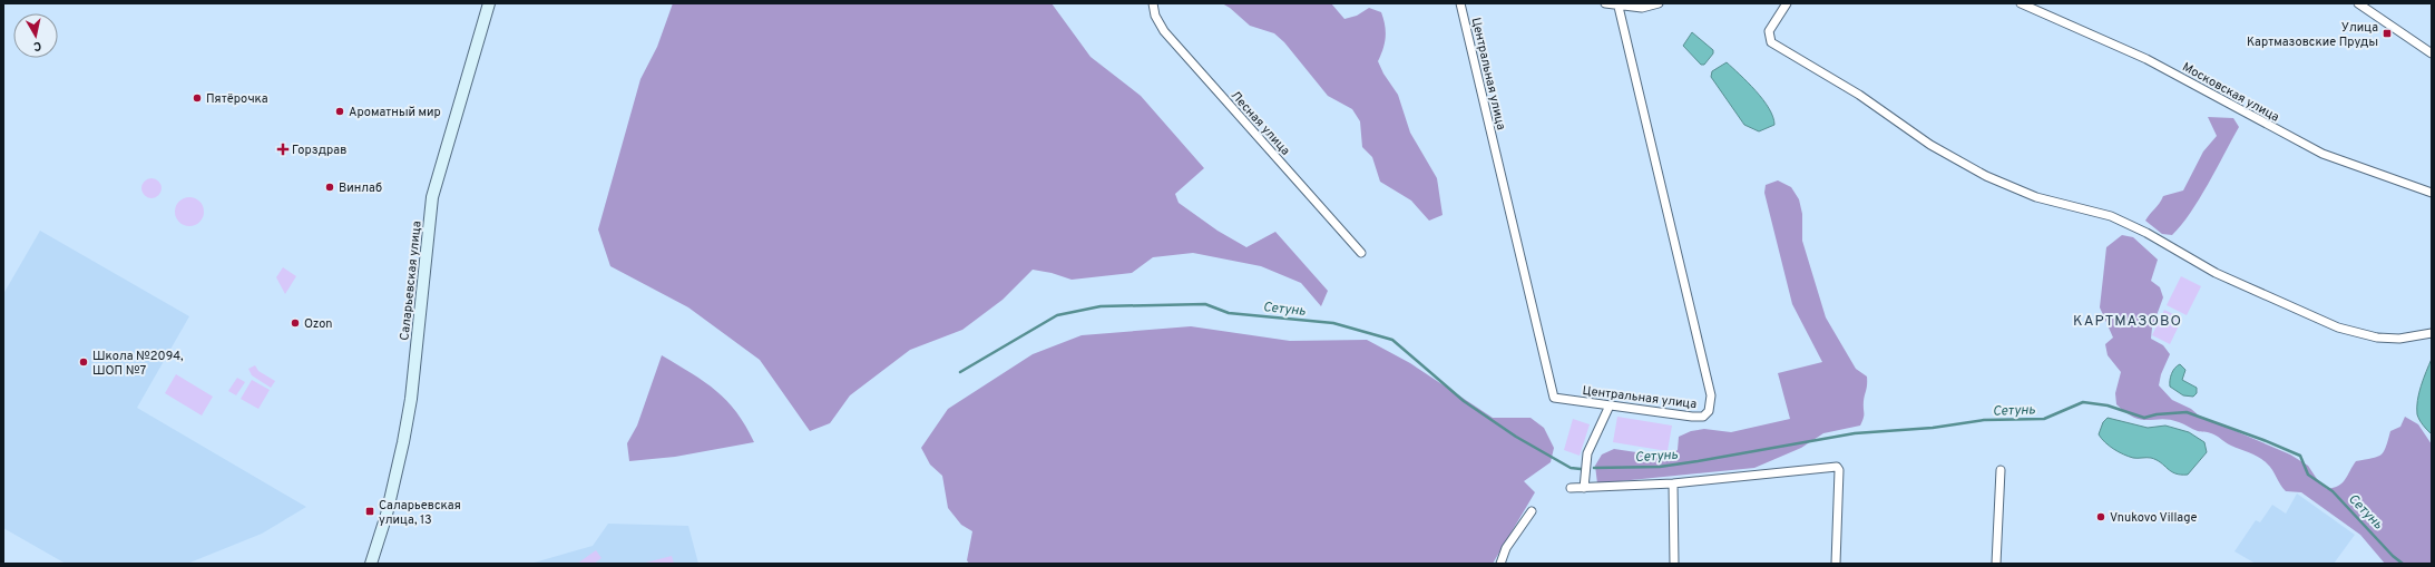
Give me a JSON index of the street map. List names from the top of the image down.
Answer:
{
  "streets": {
    "street": [
      "Центральная улица",
      "Московская улица",
      "Лесная улица",
      "Саларьевская улица"
    ]
  },
  "districts": ["КАРТМАЗОВО"],
  "water": ["Сетунь"],
  "places": {
    "transit": ["Улица Картмазовские Пруды", "Саларьевская улица, 13"],
    "other": [
      "Пятёрочка",
      "Ароматный мир",
      "Винлаб",
      "Ozon",
      "Школа №2094, ШОП №7",
      "Vnukovo Village"
    ],
    "health": ["Горздрав"]
  },
  "north": "bottom"
}
